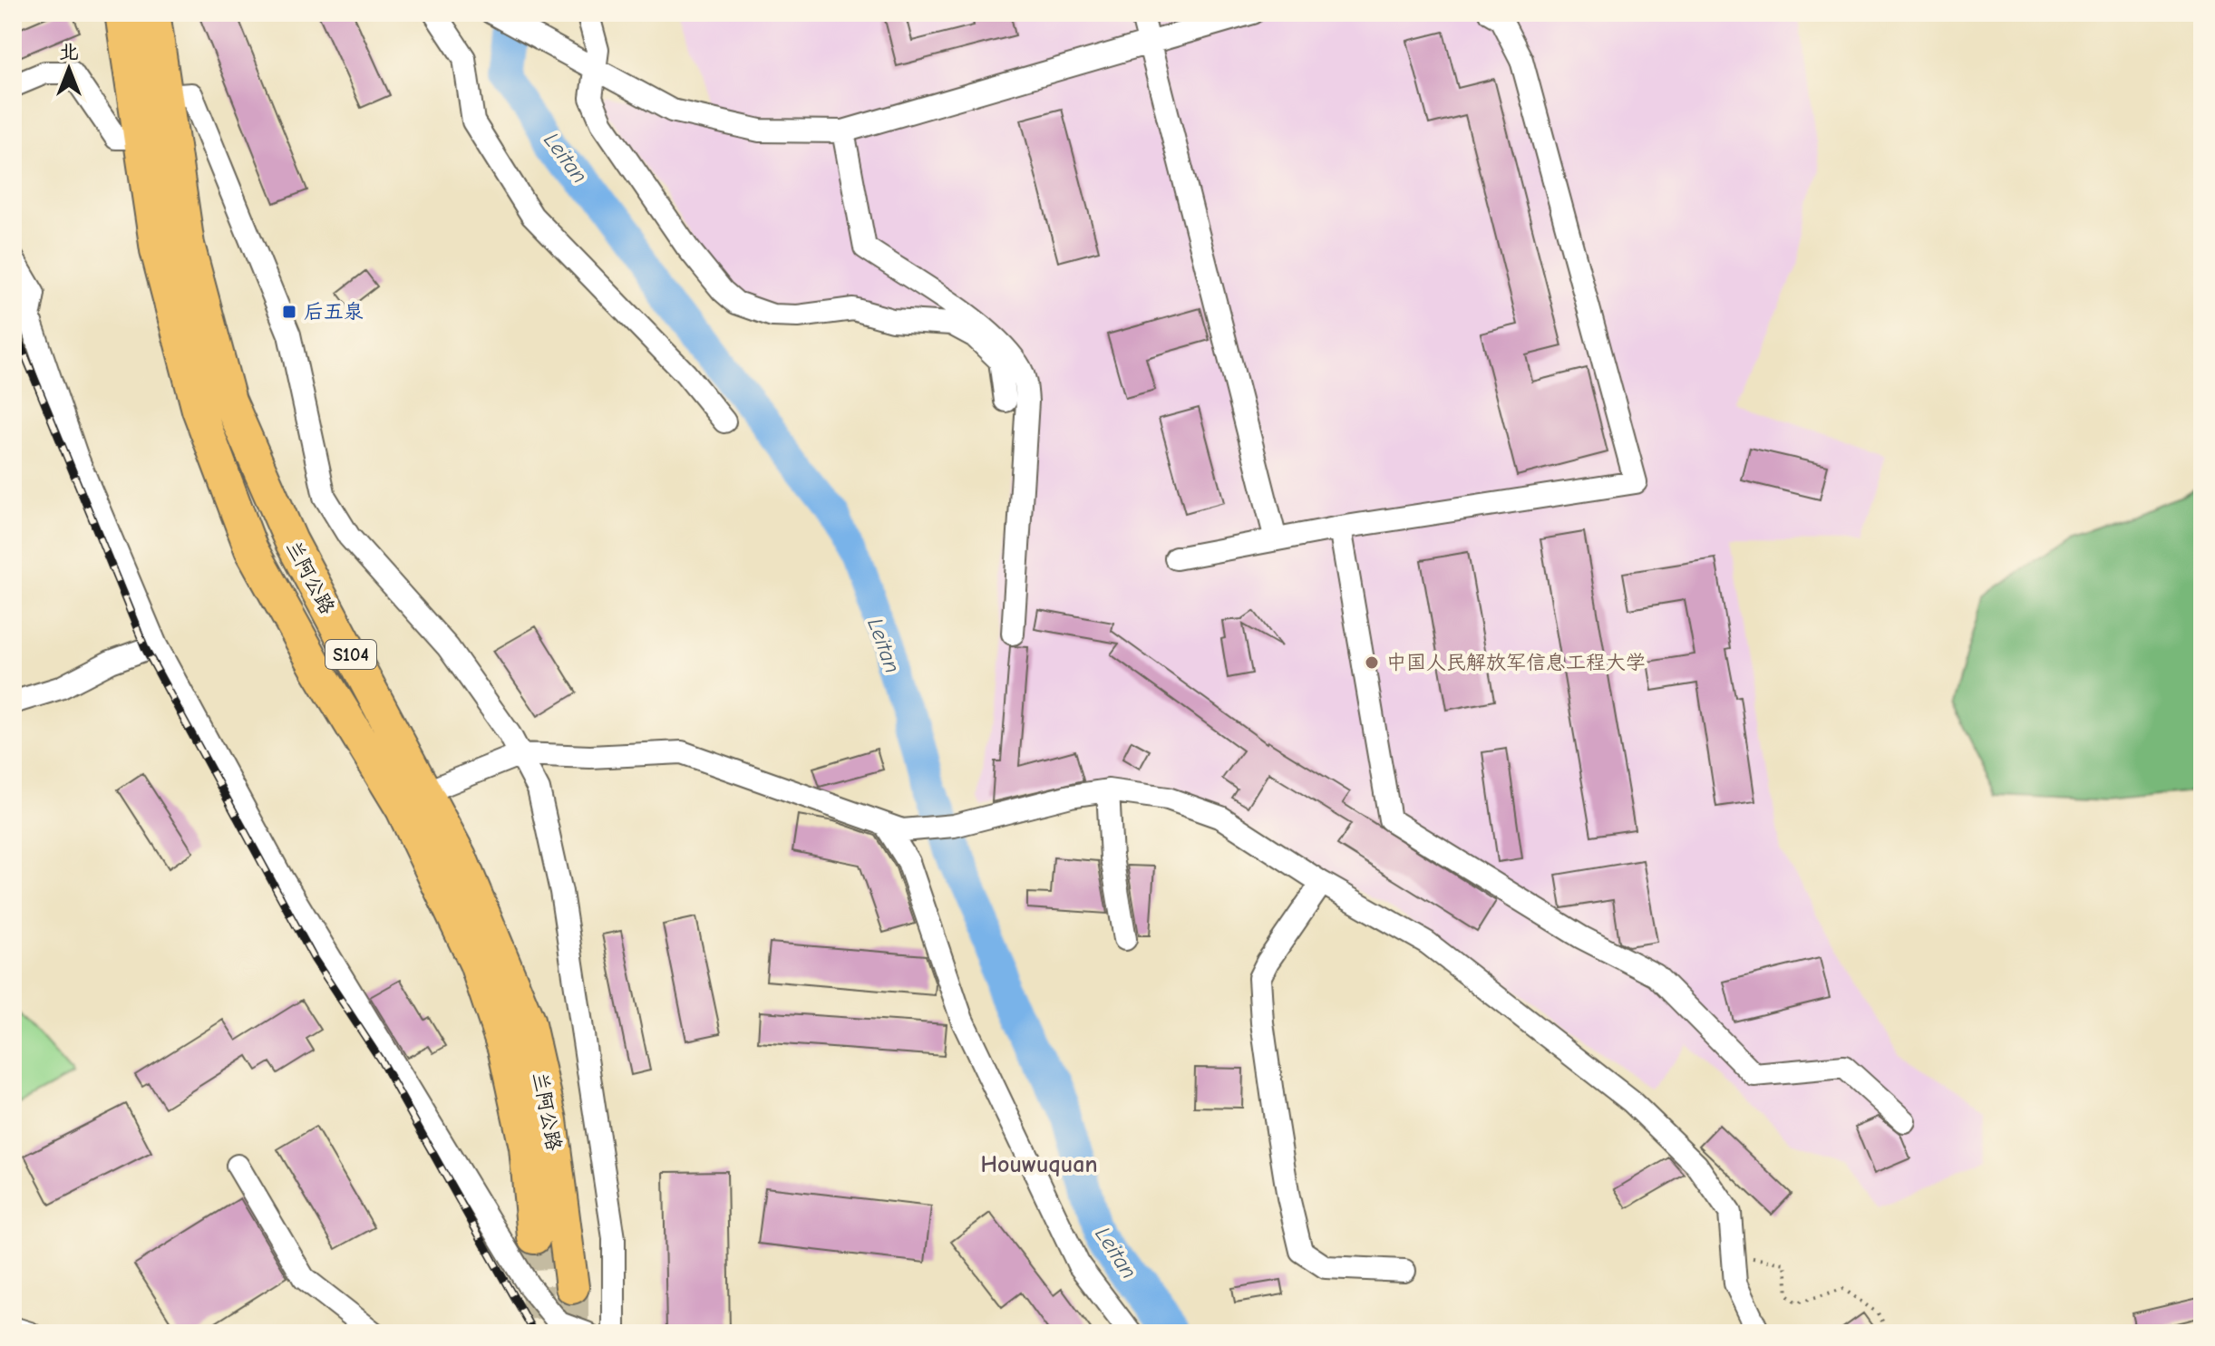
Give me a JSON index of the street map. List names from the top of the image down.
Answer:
{
  "streets": {
    "highway": ["兰阿公路", "S104"]
  },
  "districts": ["Houwuquan"],
  "water": ["Leitan"],
  "places": {
    "transit": ["后五泉"],
    "other": ["中国人民解放军信息工程大学"]
  },
  "north": "top"
}
